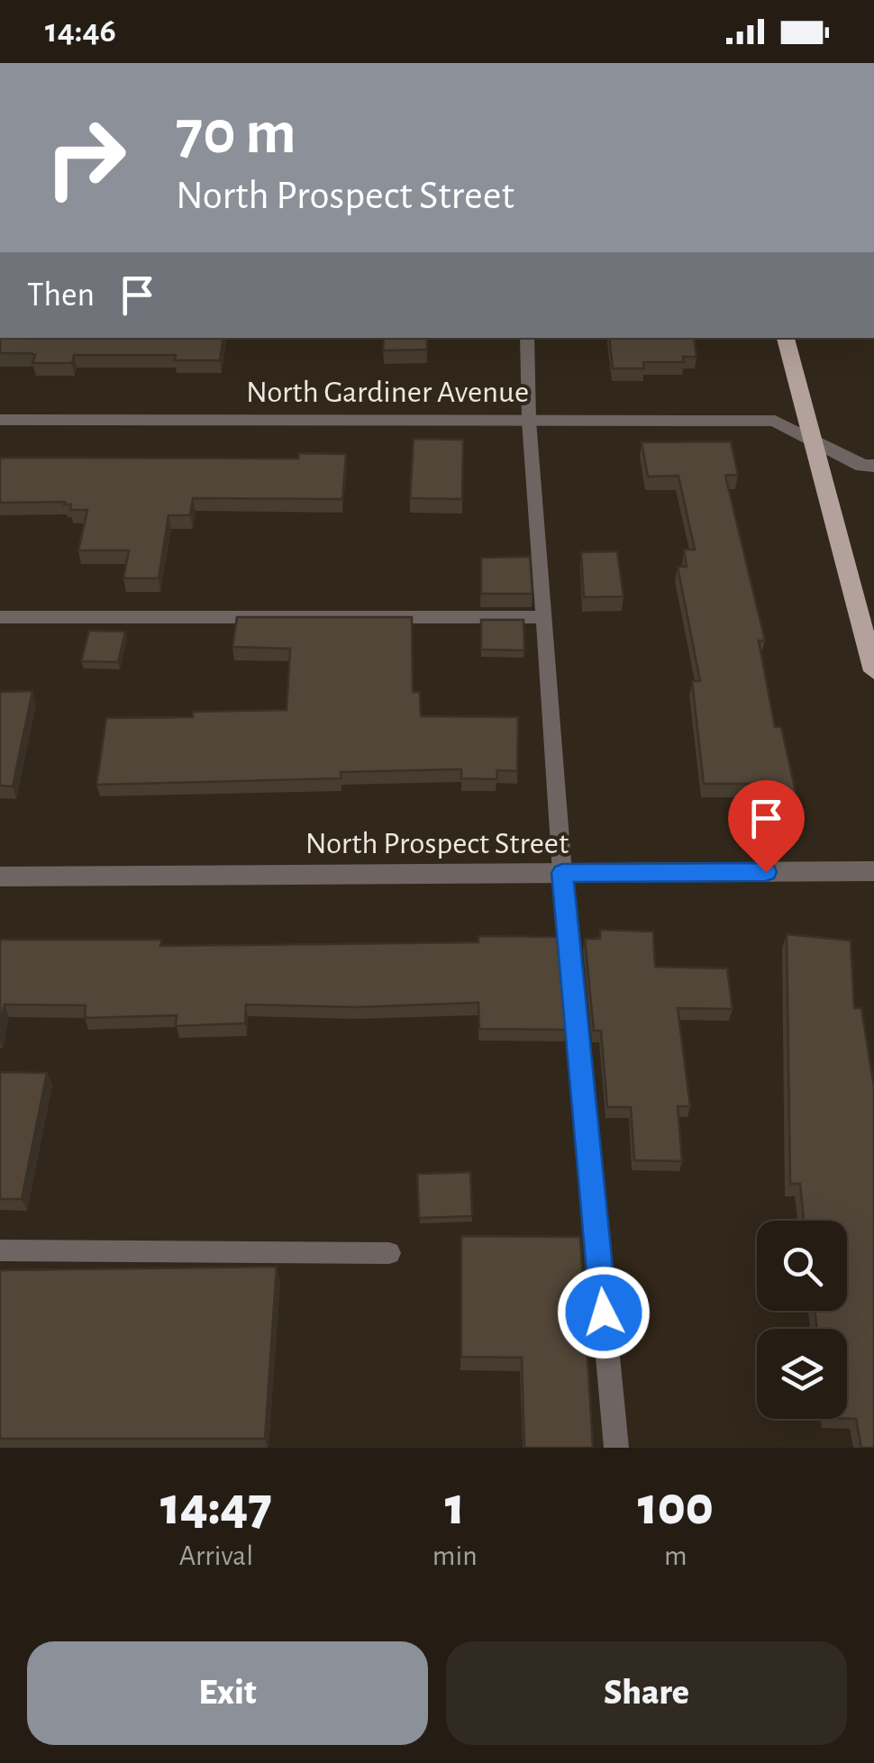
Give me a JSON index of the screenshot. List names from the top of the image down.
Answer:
{
  "streets": {
    "street": ["North Gardiner Avenue", "North Prospect Street"]
  },
  "page": {
    "status": "14:46",
    "turn": ["70 m", "North Prospect Street"],
    "then": "Then",
    "eta": [
      "14:47",
      "Arrival",
      "1",
      "min",
      "100",
      "m"
    ],
    "buttons": ["Exit", "Share"]
  }
}
